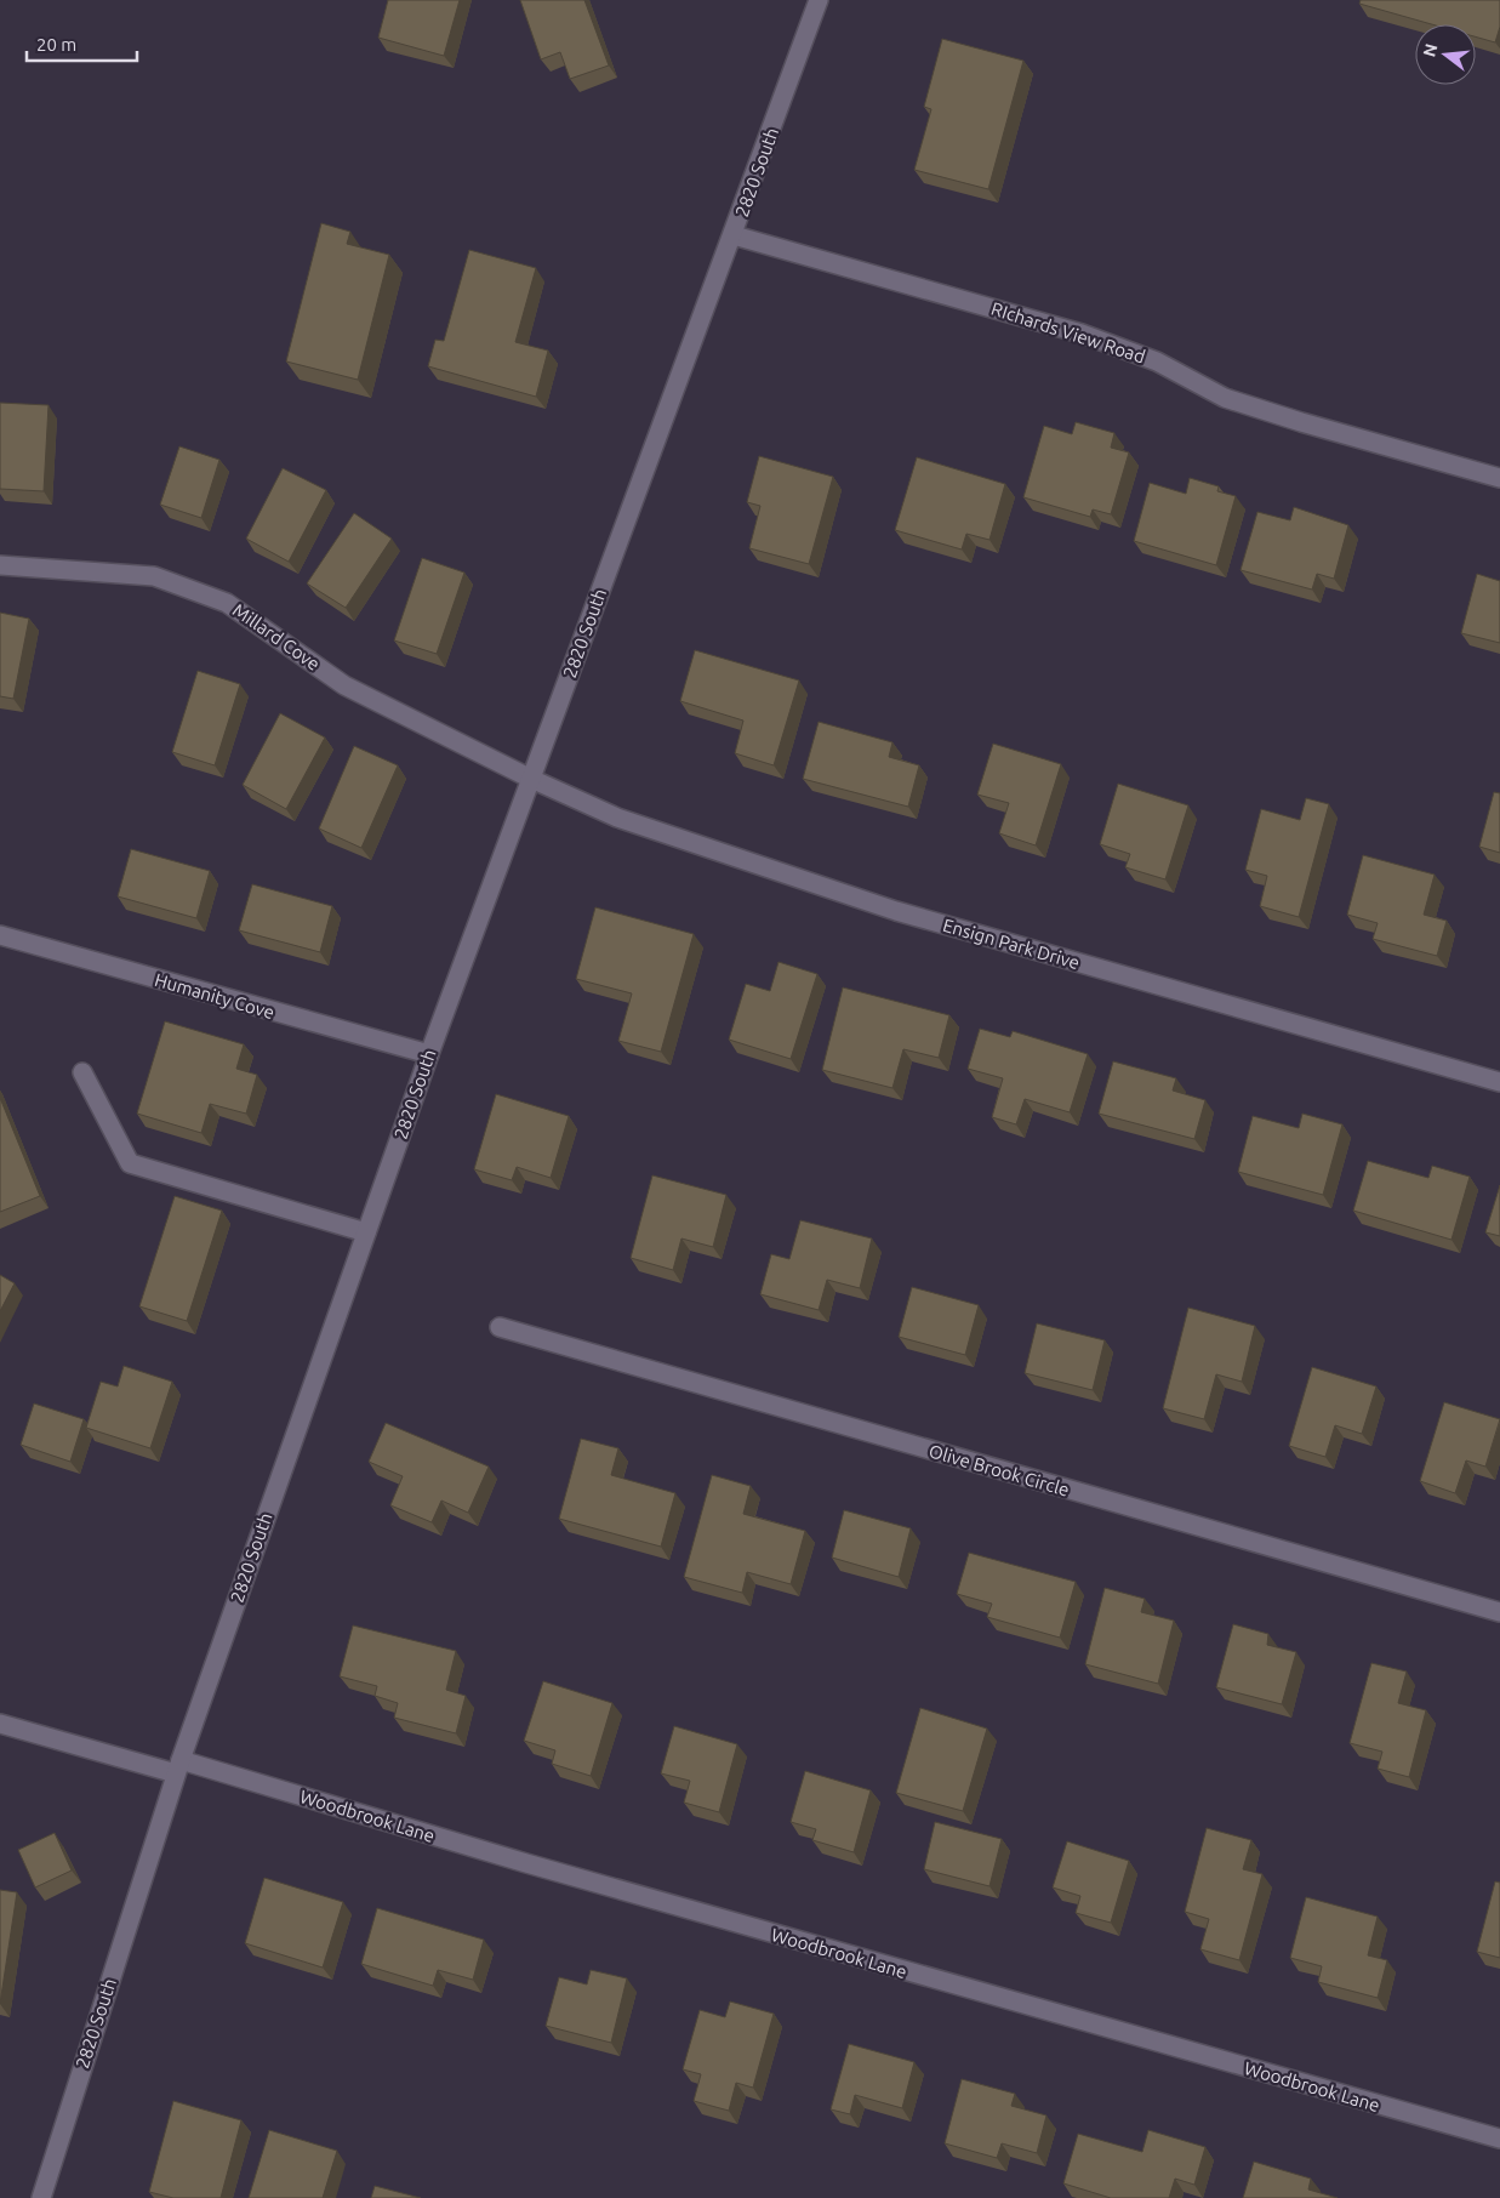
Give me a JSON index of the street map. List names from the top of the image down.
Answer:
{
  "streets": {
    "street": [
      "2820 South",
      "RIchards View Road",
      "Millard Cove",
      "Ensign Park Drive",
      "Humanity Cove",
      "Olive Brook Circle",
      "Woodbrook Lane"
    ]
  },
  "crossings": [
    ["2820 South", "RIchards View Road"],
    ["2820 South", "Millard Cove"],
    ["2820 South", "Ensign Park Drive"],
    ["2820 South", "Humanity Cove"],
    ["2820 South", "Woodbrook Lane"],
    ["Millard Cove", "Ensign Park Drive"]
  ],
  "scale_bar": "20 m",
  "north": "left"
}
